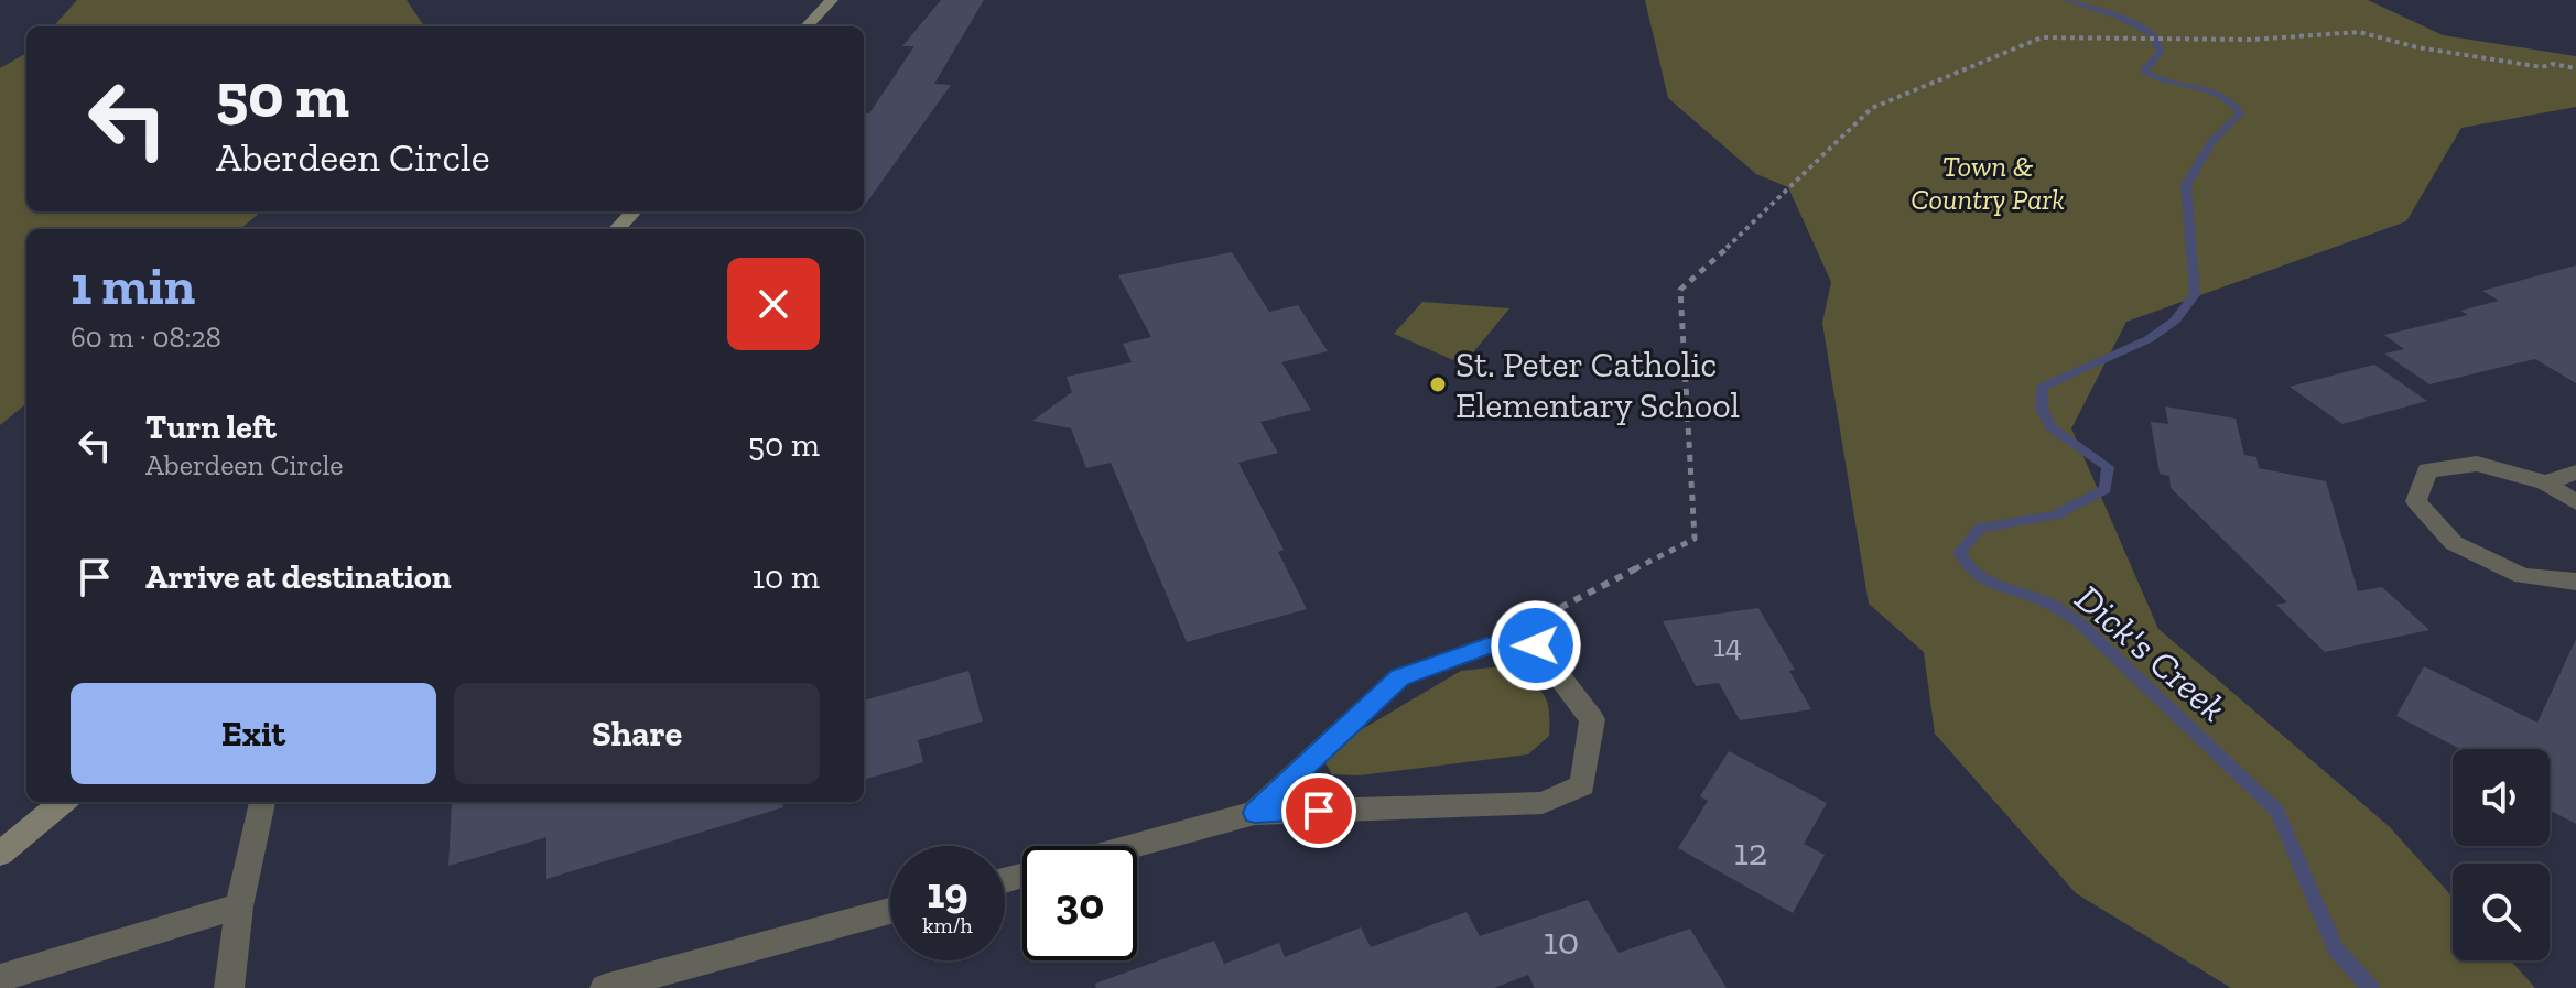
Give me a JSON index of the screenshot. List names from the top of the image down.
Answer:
{
  "water": ["Dick's Creek"],
  "parks": ["Town & Country Park"],
  "places": ["St. Peter Catholic Elementary School"],
  "house_numbers": ["14", "12", "10"],
  "page": {
    "turn": ["50 m", "Aberdeen Circle"],
    "heading": ["1 min", "60 m · 08:28"],
    "list": [
      {
        "name": "Turn left",
        "note": "Aberdeen Circle",
        "value": "50 m"
      },
      {
        "name": "Arrive at destination",
        "value": "10 m"
      }
    ],
    "buttons": ["Exit", "Share"],
    "speed": "19 km/h",
    "limit": "30"
  }
}
